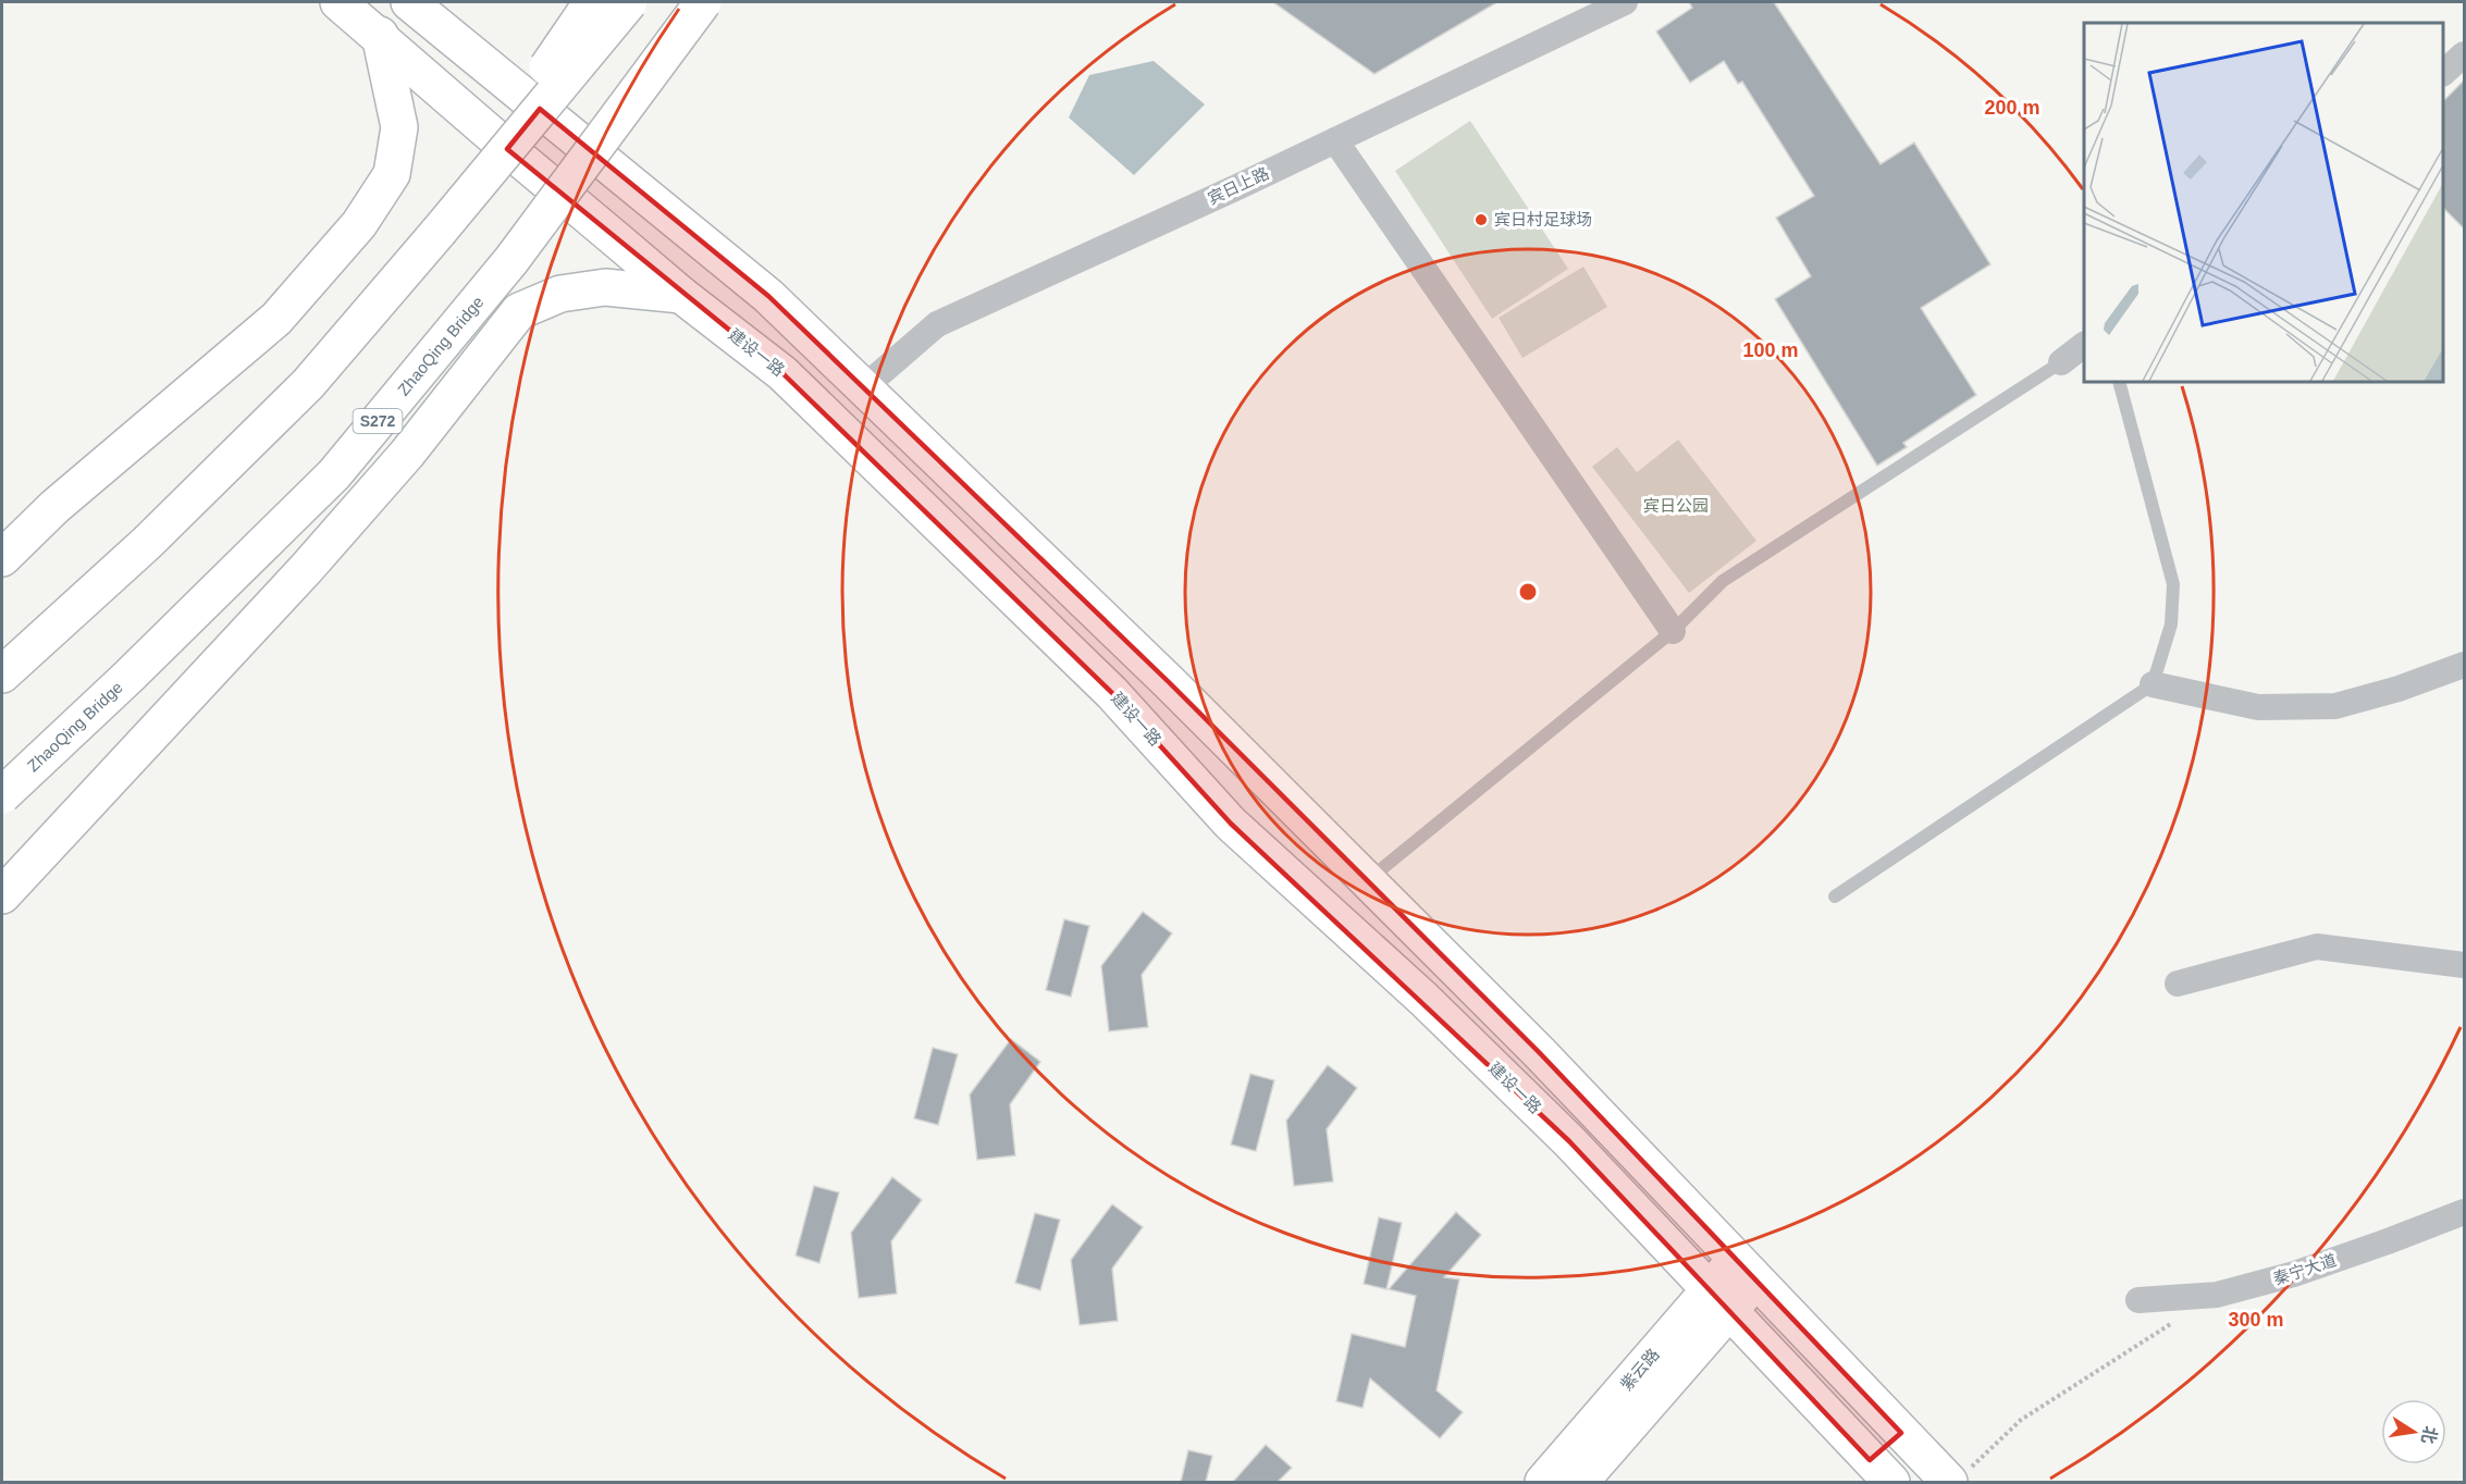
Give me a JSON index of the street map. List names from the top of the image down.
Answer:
{
  "streets": {
    "main road": [
      "ZhaoQing Bridge",
      "建设一路",
      "S272",
      "紫云路"
    ],
    "street": ["宾日上路", "秦宁大道"]
  },
  "crossings": [
    ["建设一路", "紫云路"]
  ],
  "parks": ["宾日公园"],
  "places": ["宾日村足球场"],
  "north": "right",
  "rings": ["200 m", "100 m", "300 m"]
}
